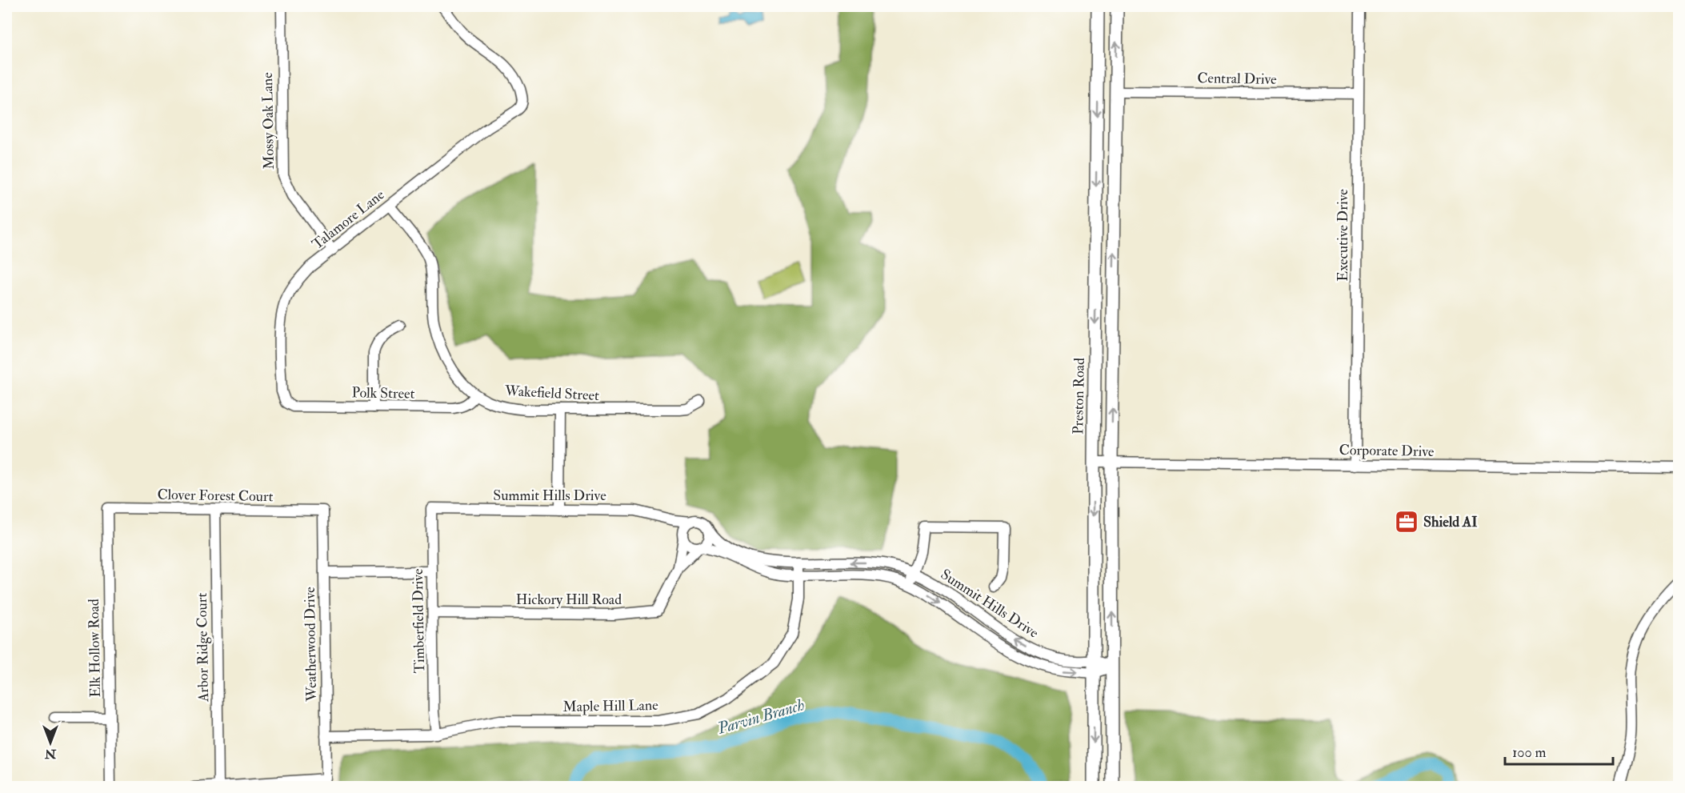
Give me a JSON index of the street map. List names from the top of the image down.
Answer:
{
  "streets": {
    "main road": ["Preston Road"],
    "street": [
      "Central Drive",
      "Mossy Oak Lane",
      "Talamore Lane",
      "Executive Drive",
      "Polk Street",
      "Wakefield Street",
      "Corporate Drive",
      "Clover Forest Court",
      "Summit Hills Drive",
      "Hickory Hill Road",
      "Timberfield Drive",
      "Weatherwood Drive",
      "Arbor Ridge Court",
      "Elk Hollow Road",
      "Maple Hill Lane"
    ]
  },
  "crossings": [
    ["Central Drive", "Executive Drive"],
    ["Mossy Oak Lane", "Talamore Lane"],
    ["Talamore Lane", "Polk Street"],
    ["Talamore Lane", "Wakefield Street"],
    ["Executive Drive", "Corporate Drive"],
    ["Polk Street", "Wakefield Street"],
    ["Preston Road", "Corporate Drive"],
    ["Preston Road", "Summit Hills Drive"],
    ["Clover Forest Court", "Weatherwood Drive"],
    ["Clover Forest Court", "Arbor Ridge Court"],
    ["Clover Forest Court", "Elk Hollow Road"],
    ["Summit Hills Drive", "Hickory Hill Road"],
    ["Summit Hills Drive", "Timberfield Drive"],
    ["Summit Hills Drive", "Maple Hill Lane"],
    ["Hickory Hill Road", "Timberfield Drive"],
    ["Timberfield Drive", "Maple Hill Lane"],
    ["Weatherwood Drive", "Arbor Ridge Court"],
    ["Weatherwood Drive", "Maple Hill Lane"]
  ],
  "water": ["Parvin Branch"],
  "places": {
    "office": ["Shield AI"]
  },
  "scale_bar": "100 m",
  "north": "bottom"
}
